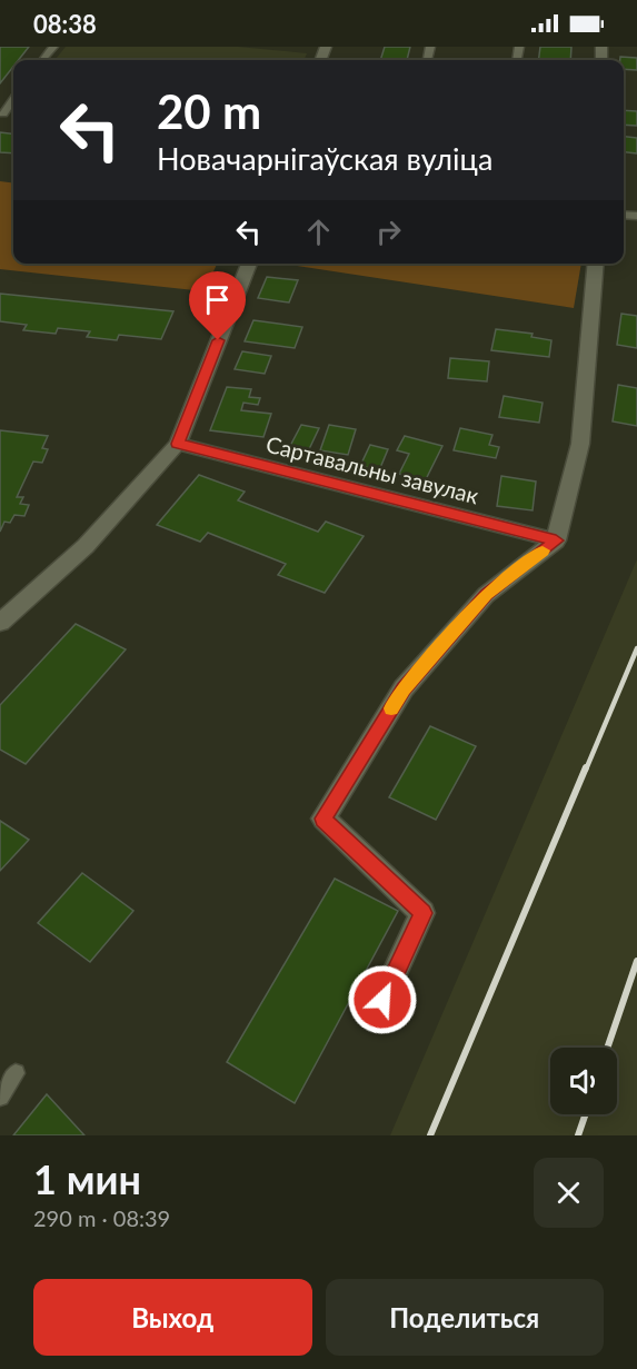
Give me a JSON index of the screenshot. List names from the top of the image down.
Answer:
{
  "streets": {
    "street": ["Сартавальны завулак"]
  },
  "page": {
    "status": "08:38",
    "turn": ["20 m", "Новачарнігаўская вуліца"],
    "heading": ["1 мин", "290 m · 08:39"],
    "buttons": ["Выход", "Поделиться"]
  }
}
